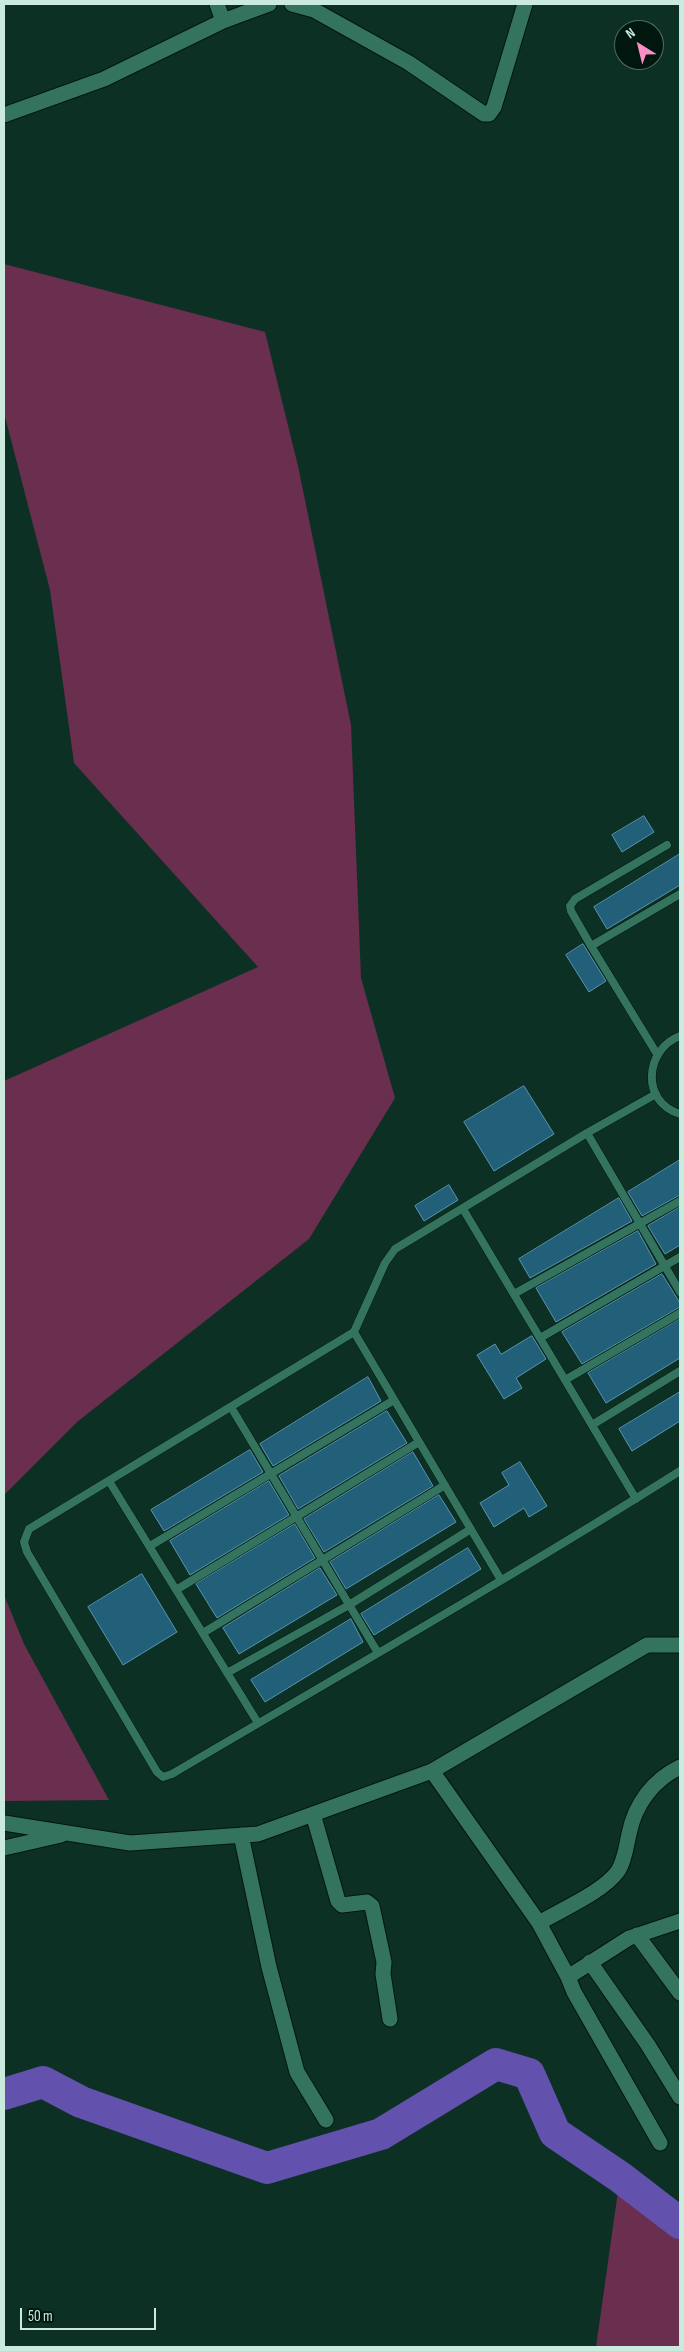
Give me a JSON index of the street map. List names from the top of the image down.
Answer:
{
  "scale_bar": "50 m",
  "north": "top left"
}
